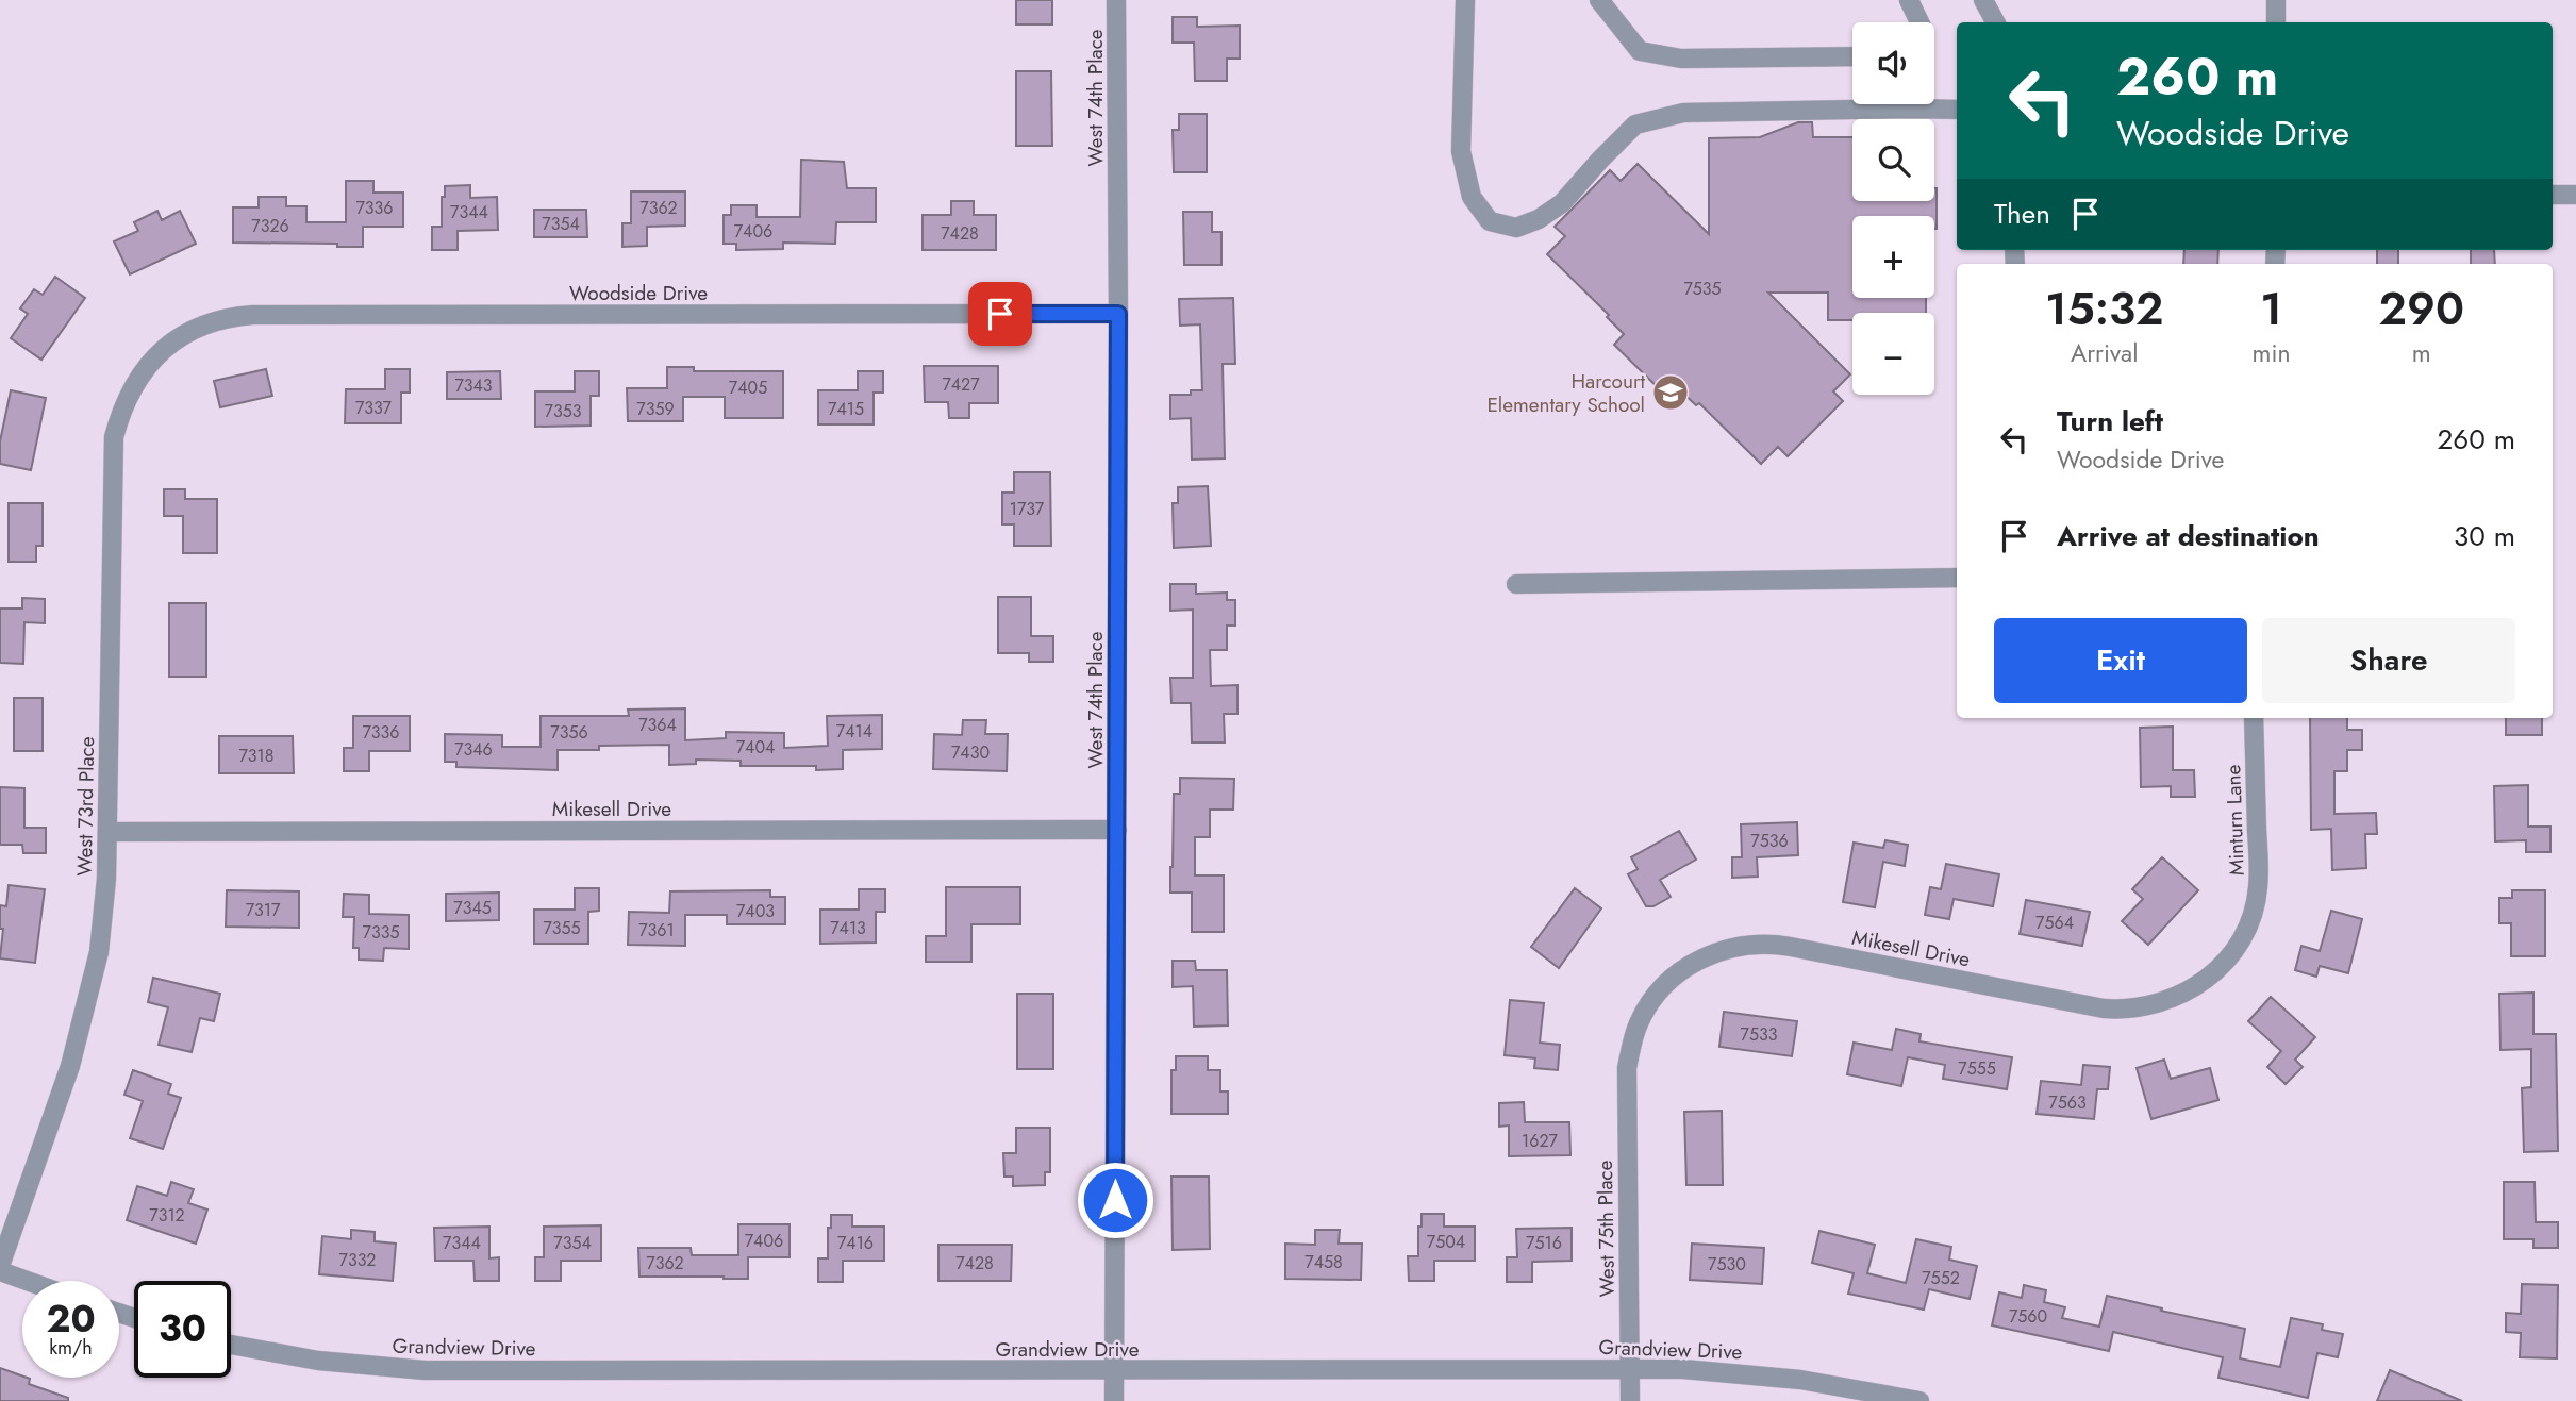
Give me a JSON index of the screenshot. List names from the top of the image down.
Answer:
{
  "streets": {
    "street": [
      "West 74th Place",
      "Woodside Drive",
      "West 73rd Place",
      "Mikesell Drive",
      "Minturn Lane",
      "West 75th Place",
      "Grandview Drive"
    ]
  },
  "crossings": [
    ["West 74th Place", "Woodside Drive"],
    ["West 74th Place", "Mikesell Drive"],
    ["West 74th Place", "Grandview Drive"],
    ["Woodside Drive", "West 73rd Place"],
    ["West 73rd Place", "Mikesell Drive"],
    ["Mikesell Drive", "Minturn Lane"],
    ["Mikesell Drive", "West 75th Place"],
    ["West 75th Place", "Grandview Drive"]
  ],
  "places": {
    "school or university": ["Harcourt Elementary School"]
  },
  "house_numbers": [
    "7336",
    "7362",
    "7344",
    "7354",
    "7326",
    "7406",
    "7428",
    "7535",
    "7427",
    "7343",
    "7405",
    "7337",
    "7359",
    "7415",
    "7353",
    "1737",
    "7364",
    "7414",
    "7336",
    "7356",
    "7404",
    "7346",
    "7430",
    "7318",
    "7536",
    "7345",
    "7317",
    "7403",
    "7564",
    "7355",
    "7413",
    "7361",
    "7335",
    "7533",
    "7555",
    "7563",
    "1627",
    "7312",
    "7406",
    "7504",
    "7344",
    "7354",
    "7416",
    "7516",
    "7332",
    "7458",
    "7362",
    "7428",
    "7530",
    "7552",
    "7560"
  ],
  "page": {
    "map_buttons": ["+", "−"],
    "turn": ["260 m", "Woodside Drive"],
    "then": "Then",
    "eta": [
      "15:32",
      "Arrival",
      "1",
      "min",
      "290",
      "m"
    ],
    "list": [
      {
        "name": "Turn left",
        "note": "Woodside Drive",
        "value": "260 m"
      },
      {
        "name": "Arrive at destination",
        "value": "30 m"
      }
    ],
    "buttons": ["Exit", "Share"],
    "speed": "20 km/h",
    "limit": "30"
  }
}
